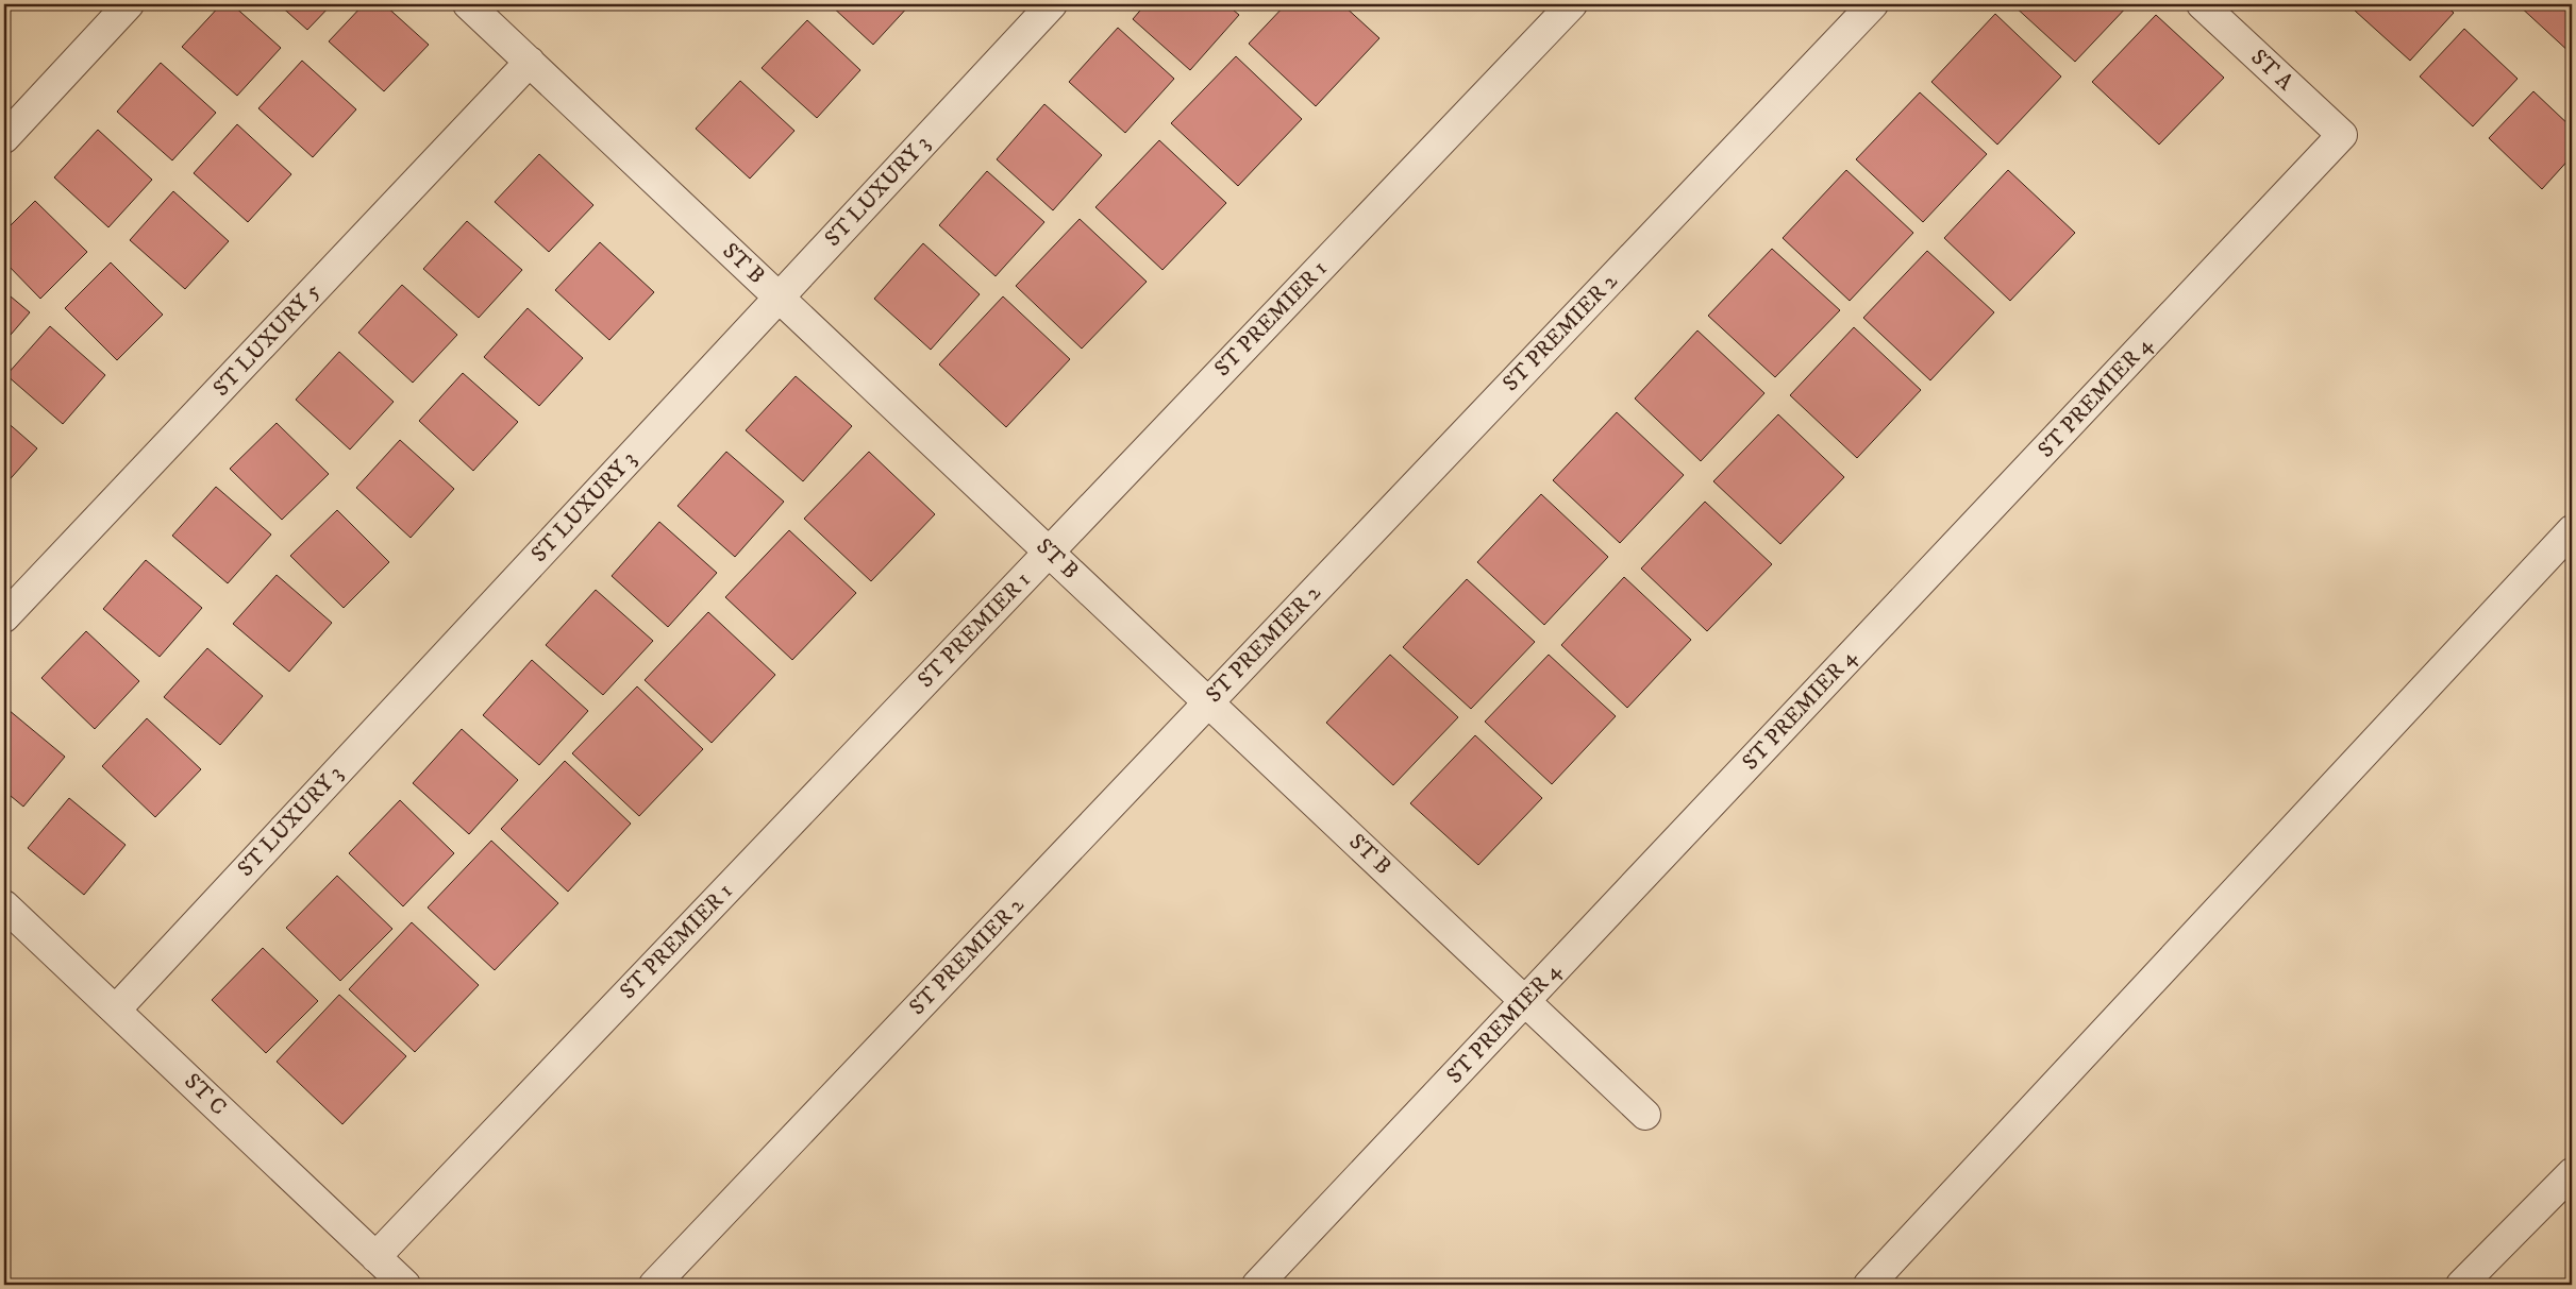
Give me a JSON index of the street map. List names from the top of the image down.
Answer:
{
  "streets": {
    "street": [
      "ST A",
      "ST LUXURY 3",
      "ST B",
      "ST PREMIER 1",
      "ST PREMIER 2",
      "ST LUXURY 5",
      "ST PREMIER 4",
      "ST C"
    ]
  },
  "crossings": [
    ["ST A", "ST PREMIER 4"],
    ["ST LUXURY 3", "ST B"],
    ["ST LUXURY 3", "ST C"],
    ["ST B", "ST PREMIER 1"],
    ["ST B", "ST PREMIER 2"],
    ["ST B", "ST LUXURY 5"],
    ["ST B", "ST PREMIER 4"],
    ["ST PREMIER 1", "ST C"]
  ]
}
